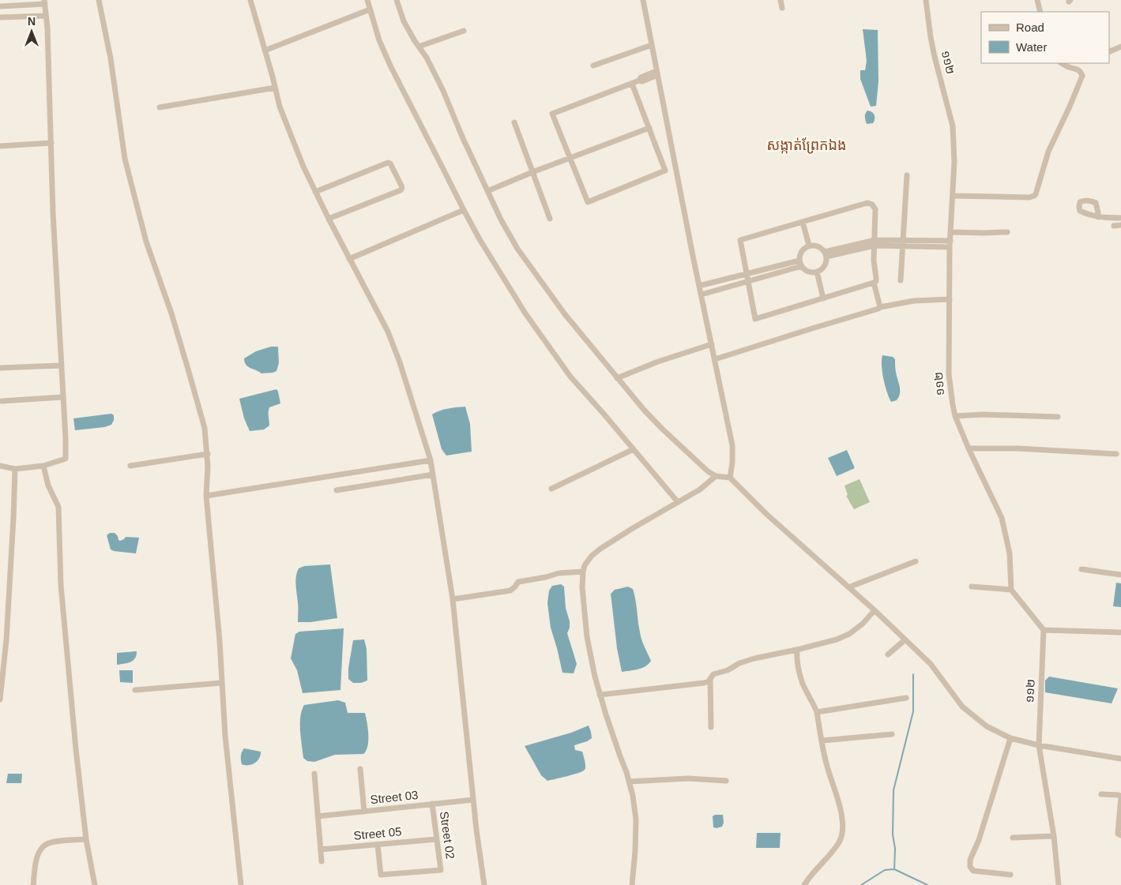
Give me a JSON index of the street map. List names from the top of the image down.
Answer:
{
  "streets": {
    "street": [
      "១១២",
      "Street 03",
      "Street 05",
      "Street 02"
    ]
  },
  "crossings": [
    ["Street 03", "Street 02"],
    ["Street 05", "Street 02"]
  ],
  "districts": ["សង្កាត់ព្រែកឯង"],
  "legend": ["Road", "Water"],
  "north": "top"
}
